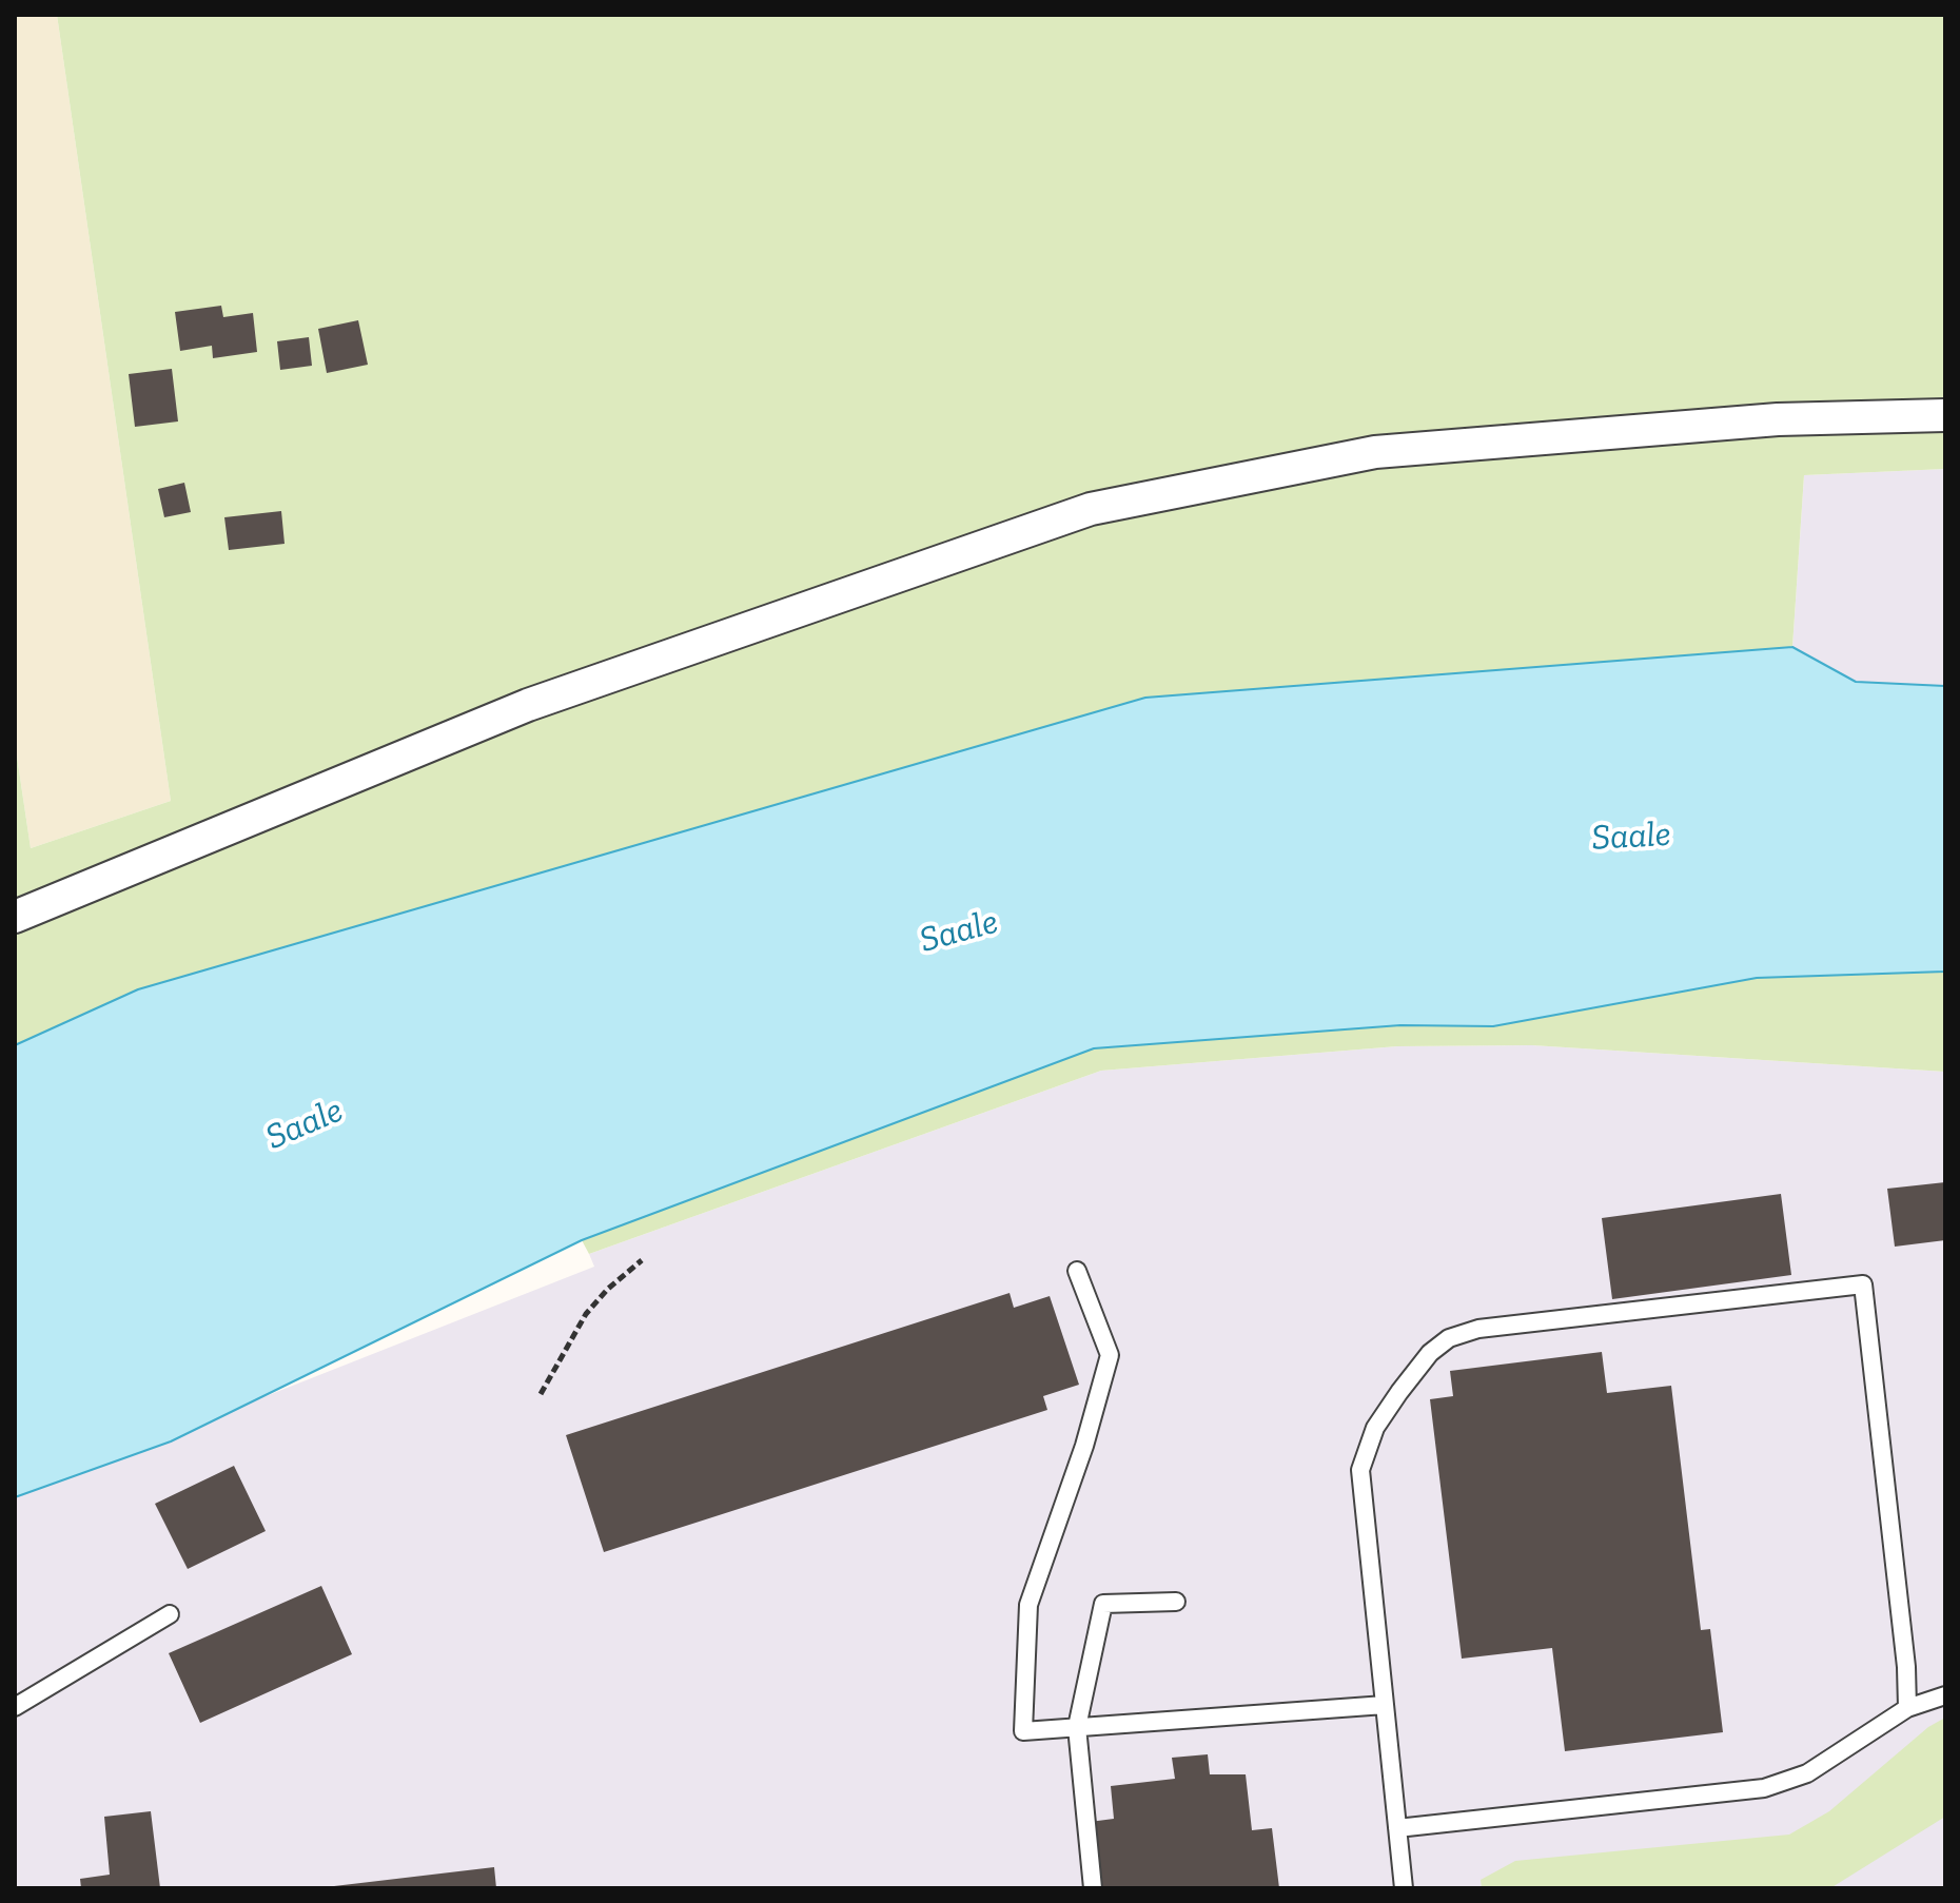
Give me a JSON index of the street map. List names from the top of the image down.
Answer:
{
  "water": ["Saale"]
}
